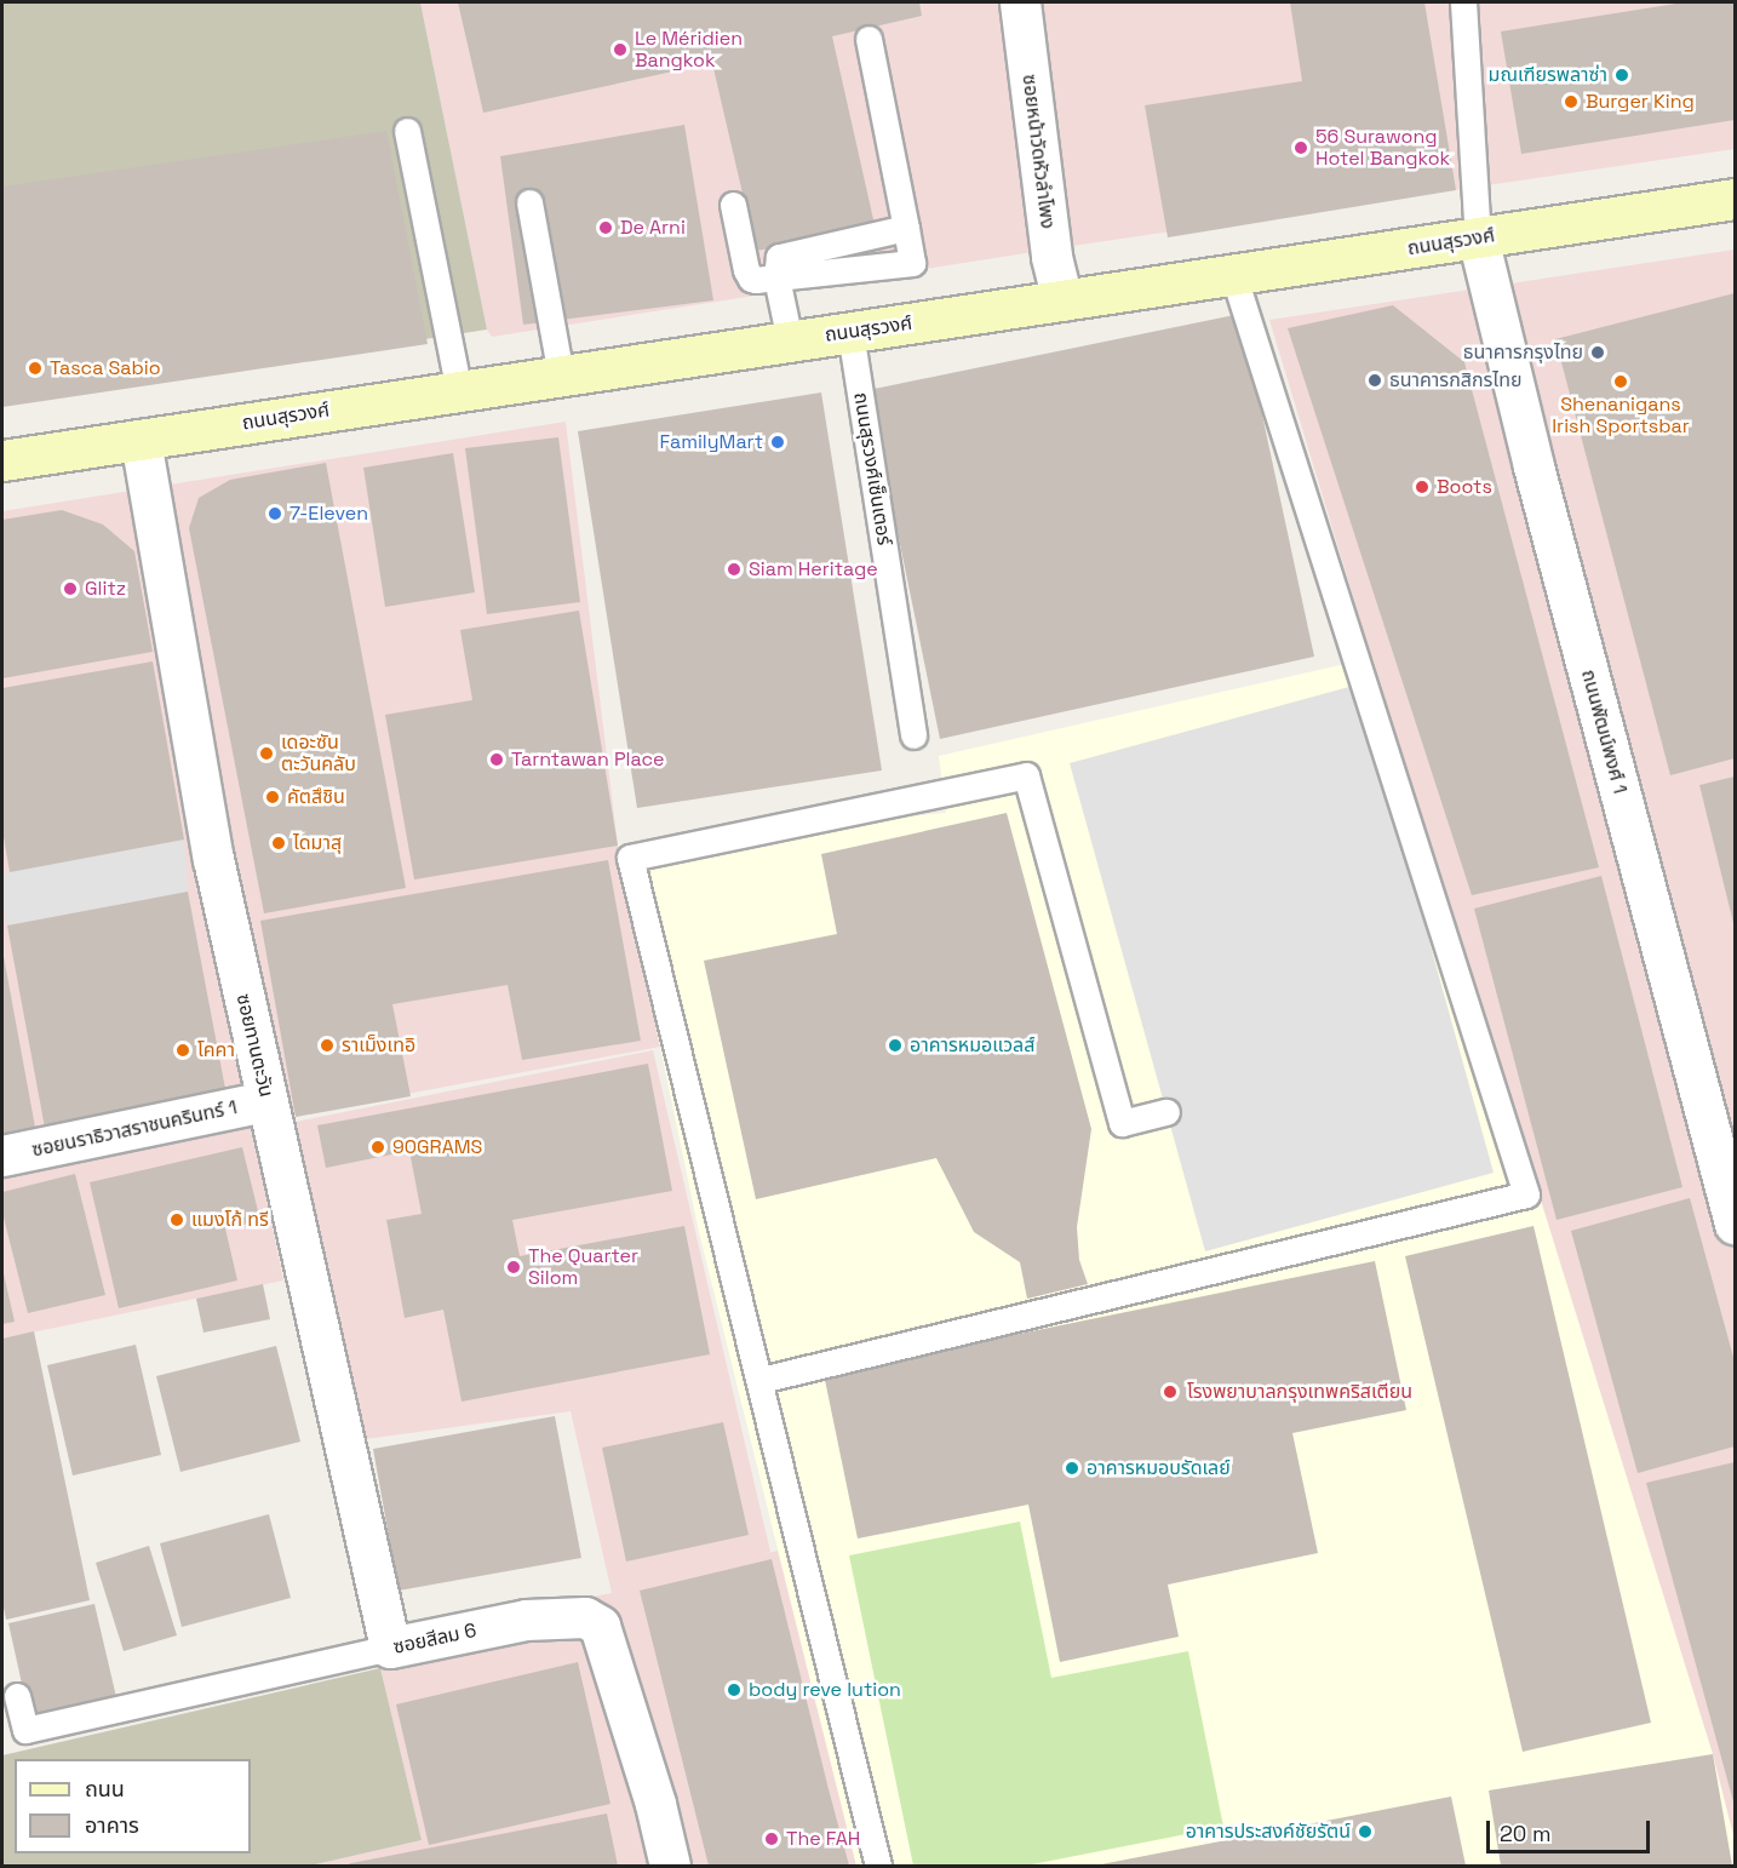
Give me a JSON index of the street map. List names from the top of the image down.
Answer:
{
  "streets": {
    "main road": ["ถนนสุรวงศ์"],
    "street": [
      "ซอยหน้าวัดหัวลำโพง",
      "ถนนพัฒน์พงศ์ 1",
      "ซอยทานตะวัน",
      "ซอยนราธิวาสราชนครินทร์ 1",
      "ซอยสีลม 6"
    ],
    "lane": ["ถนนสุรวงศ์เซ็นเตอร์"]
  },
  "crossings": [
    ["ซอยหน้าวัดหัวลำโพง", "ถนนสุรวงศ์"],
    ["ถนนสุรวงศ์", "ถนนสุรวงศ์เซ็นเตอร์"],
    ["ถนนสุรวงศ์", "ถนนพัฒน์พงศ์ 1"],
    ["ถนนสุรวงศ์", "ซอยทานตะวัน"],
    ["ซอยทานตะวัน", "ซอยนราธิวาสราชนครินทร์ 1"],
    ["ซอยทานตะวัน", "ซอยสีลม 6"]
  ],
  "places": [
    "Le Méridien Bangkok",
    "มณเฑียรพลาซ่า",
    "Burger King",
    "56 Surawong Hotel Bangkok",
    "De Arni",
    "ธนาคารกรุงไทย",
    "Tasca Sabio",
    "ธนาคารกสิกรไทย",
    "Shenanigans Irish Sportsbar",
    "FamilyMart",
    "Boots",
    "7-Eleven",
    "Siam Heritage",
    "Glitz",
    "เดอะซัน ตะวันคลับ",
    "Tarntawan Place",
    "คัตสึชิน",
    "ไดมาสุ",
    "ราเม็งเทอิ",
    "อาคารหมอแวลส์",
    "โคคา",
    "90GRAMS",
    "แมงโก้ ทรี",
    "The Quarter Silom",
    "โรงพยาบาลกรุงเทพคริสเตียน",
    "อาคารหมอบรัดเลย์",
    "body reve lution",
    "อาคารประสงค์ชัยรัตน์",
    "The FAH"
  ],
  "legend": ["ถนน", "อาคาร"],
  "scale_bar": "20 m"
}
